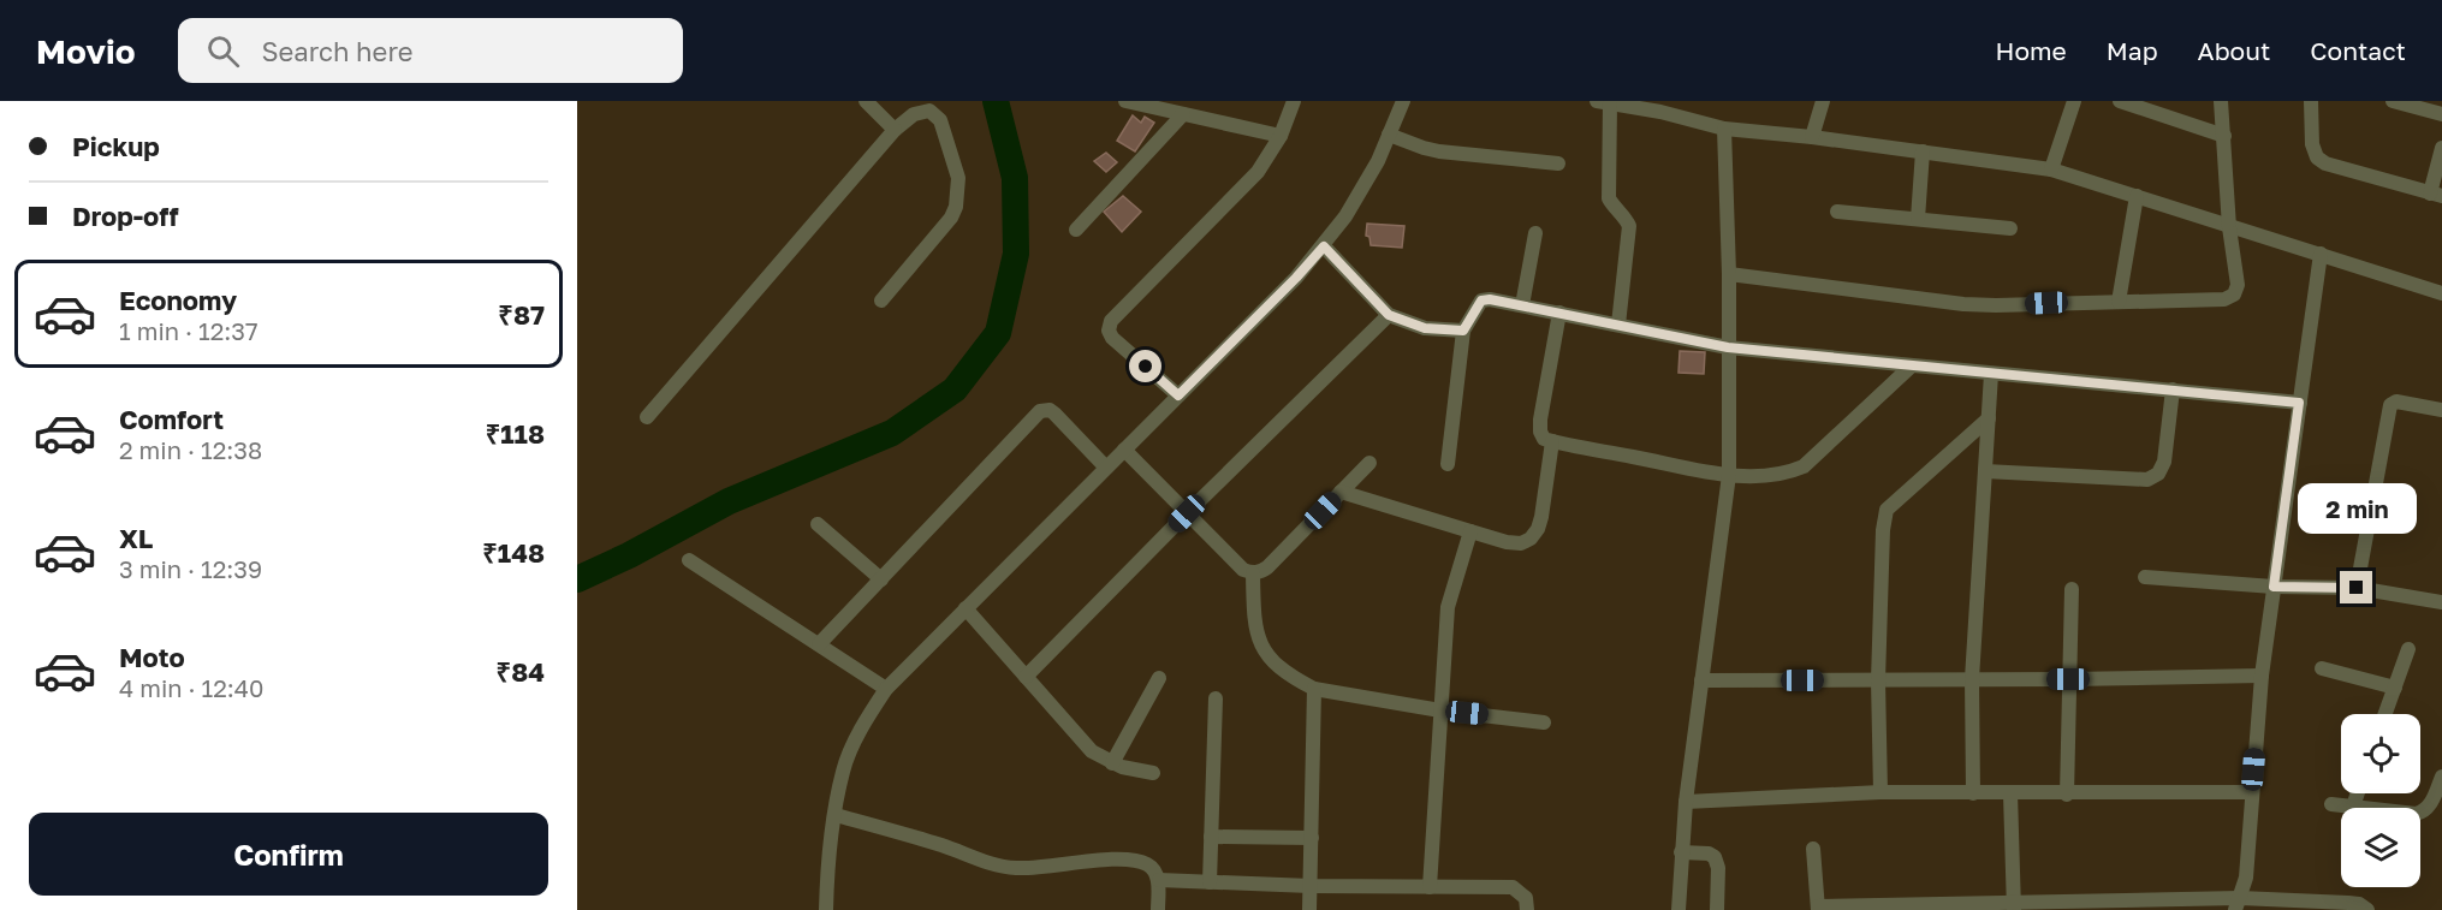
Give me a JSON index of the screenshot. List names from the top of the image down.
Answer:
{
  "page": {
    "header": "Movio",
    "search": "Search here",
    "nav": [
      "Home",
      "Map",
      "About",
      "Contact"
    ],
    "banner": ["Pickup", "Drop-off"],
    "list": [
      {
        "name": "Economy",
        "note": "1 min · 12:37",
        "value": "₹87"
      },
      {
        "name": "Comfort",
        "note": "2 min · 12:38",
        "value": "₹118"
      },
      {
        "name": "XL",
        "note": "3 min · 12:39",
        "value": "₹148"
      },
      {
        "name": "Moto",
        "note": "4 min · 12:40",
        "value": "₹84"
      }
    ],
    "bubble": "2 min",
    "buttons": "Confirm"
  }
}
